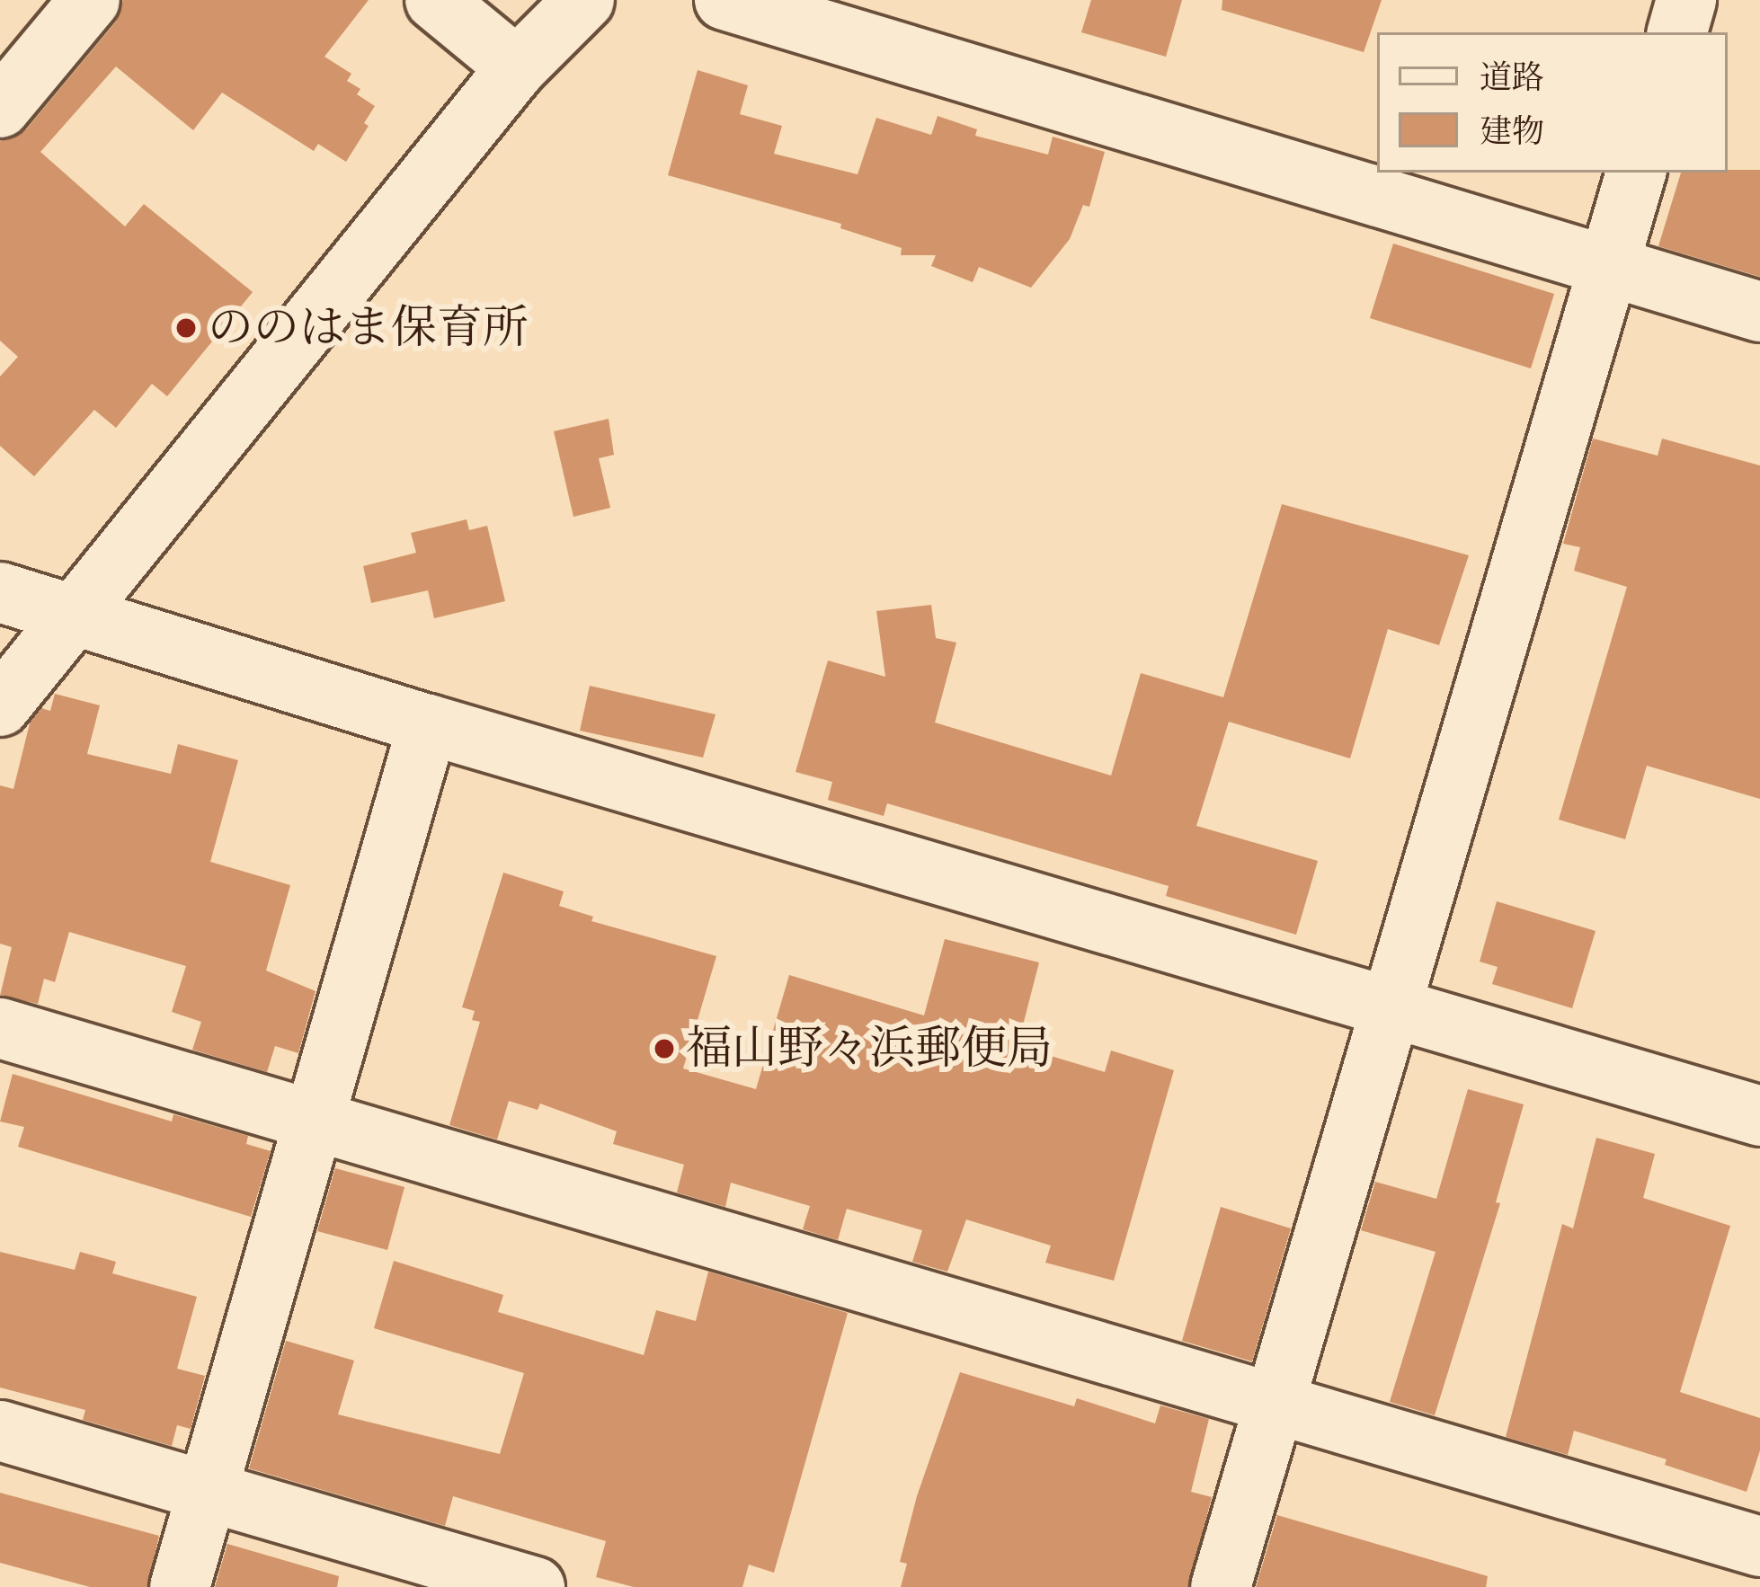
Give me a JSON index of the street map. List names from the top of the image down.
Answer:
{
  "places": ["ののはま保育所", "福山野々浜郵便局"],
  "legend": ["道路", "建物"]
}
